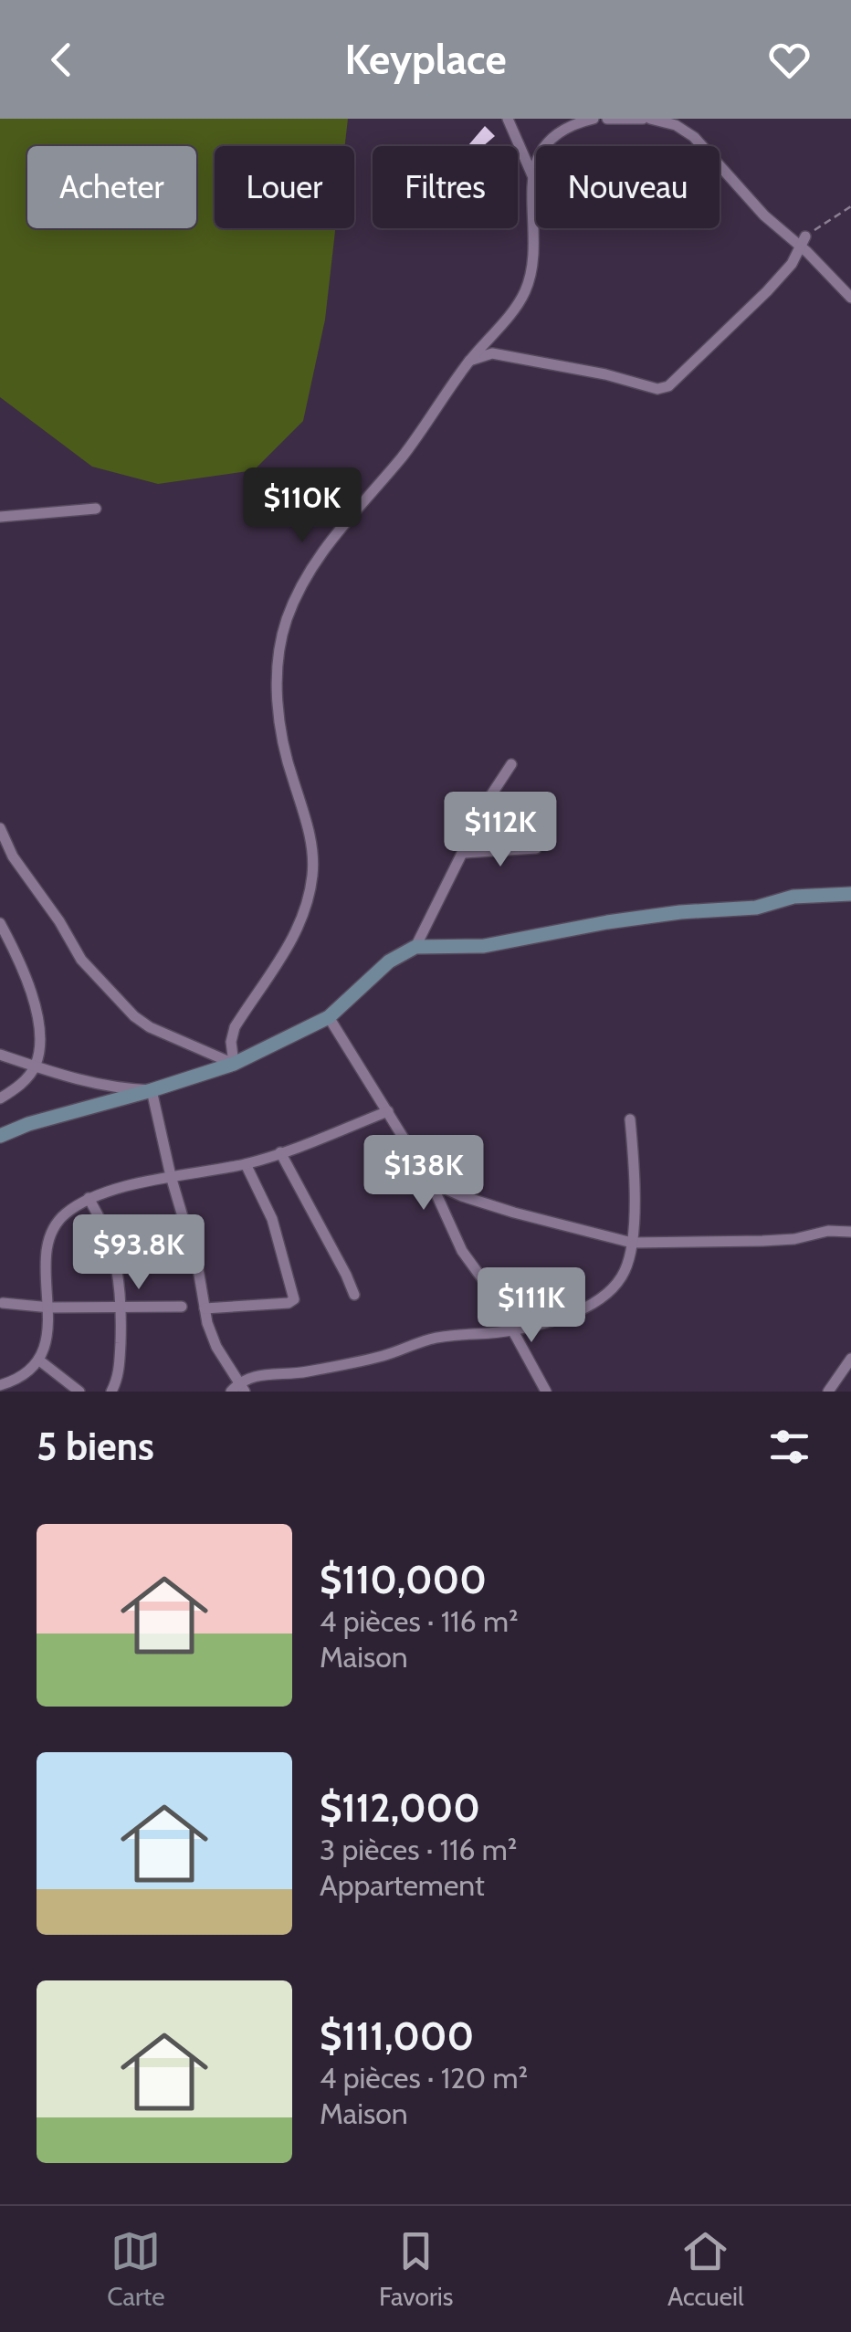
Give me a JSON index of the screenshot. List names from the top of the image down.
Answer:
{
  "page": {
    "header": "Keyplace",
    "chip": [
      "Acheter",
      "Louer",
      "Filtres",
      "Nouveau"
    ],
    "price": [
      "$110K",
      "$112K",
      "$138K",
      "$93.8K",
      "$111K"
    ],
    "heading": "5 biens",
    "list": [
      {
        "name": "$110,000",
        "note": "4 pièces · 116 m² · Maison"
      },
      {
        "name": "$112,000",
        "note": "3 pièces · 116 m² · Appartement"
      },
      {
        "name": "$111,000",
        "note": "4 pièces · 120 m² · Maison"
      }
    ],
    "tabs": ["Carte", "Favoris", "Accueil"]
  }
}
